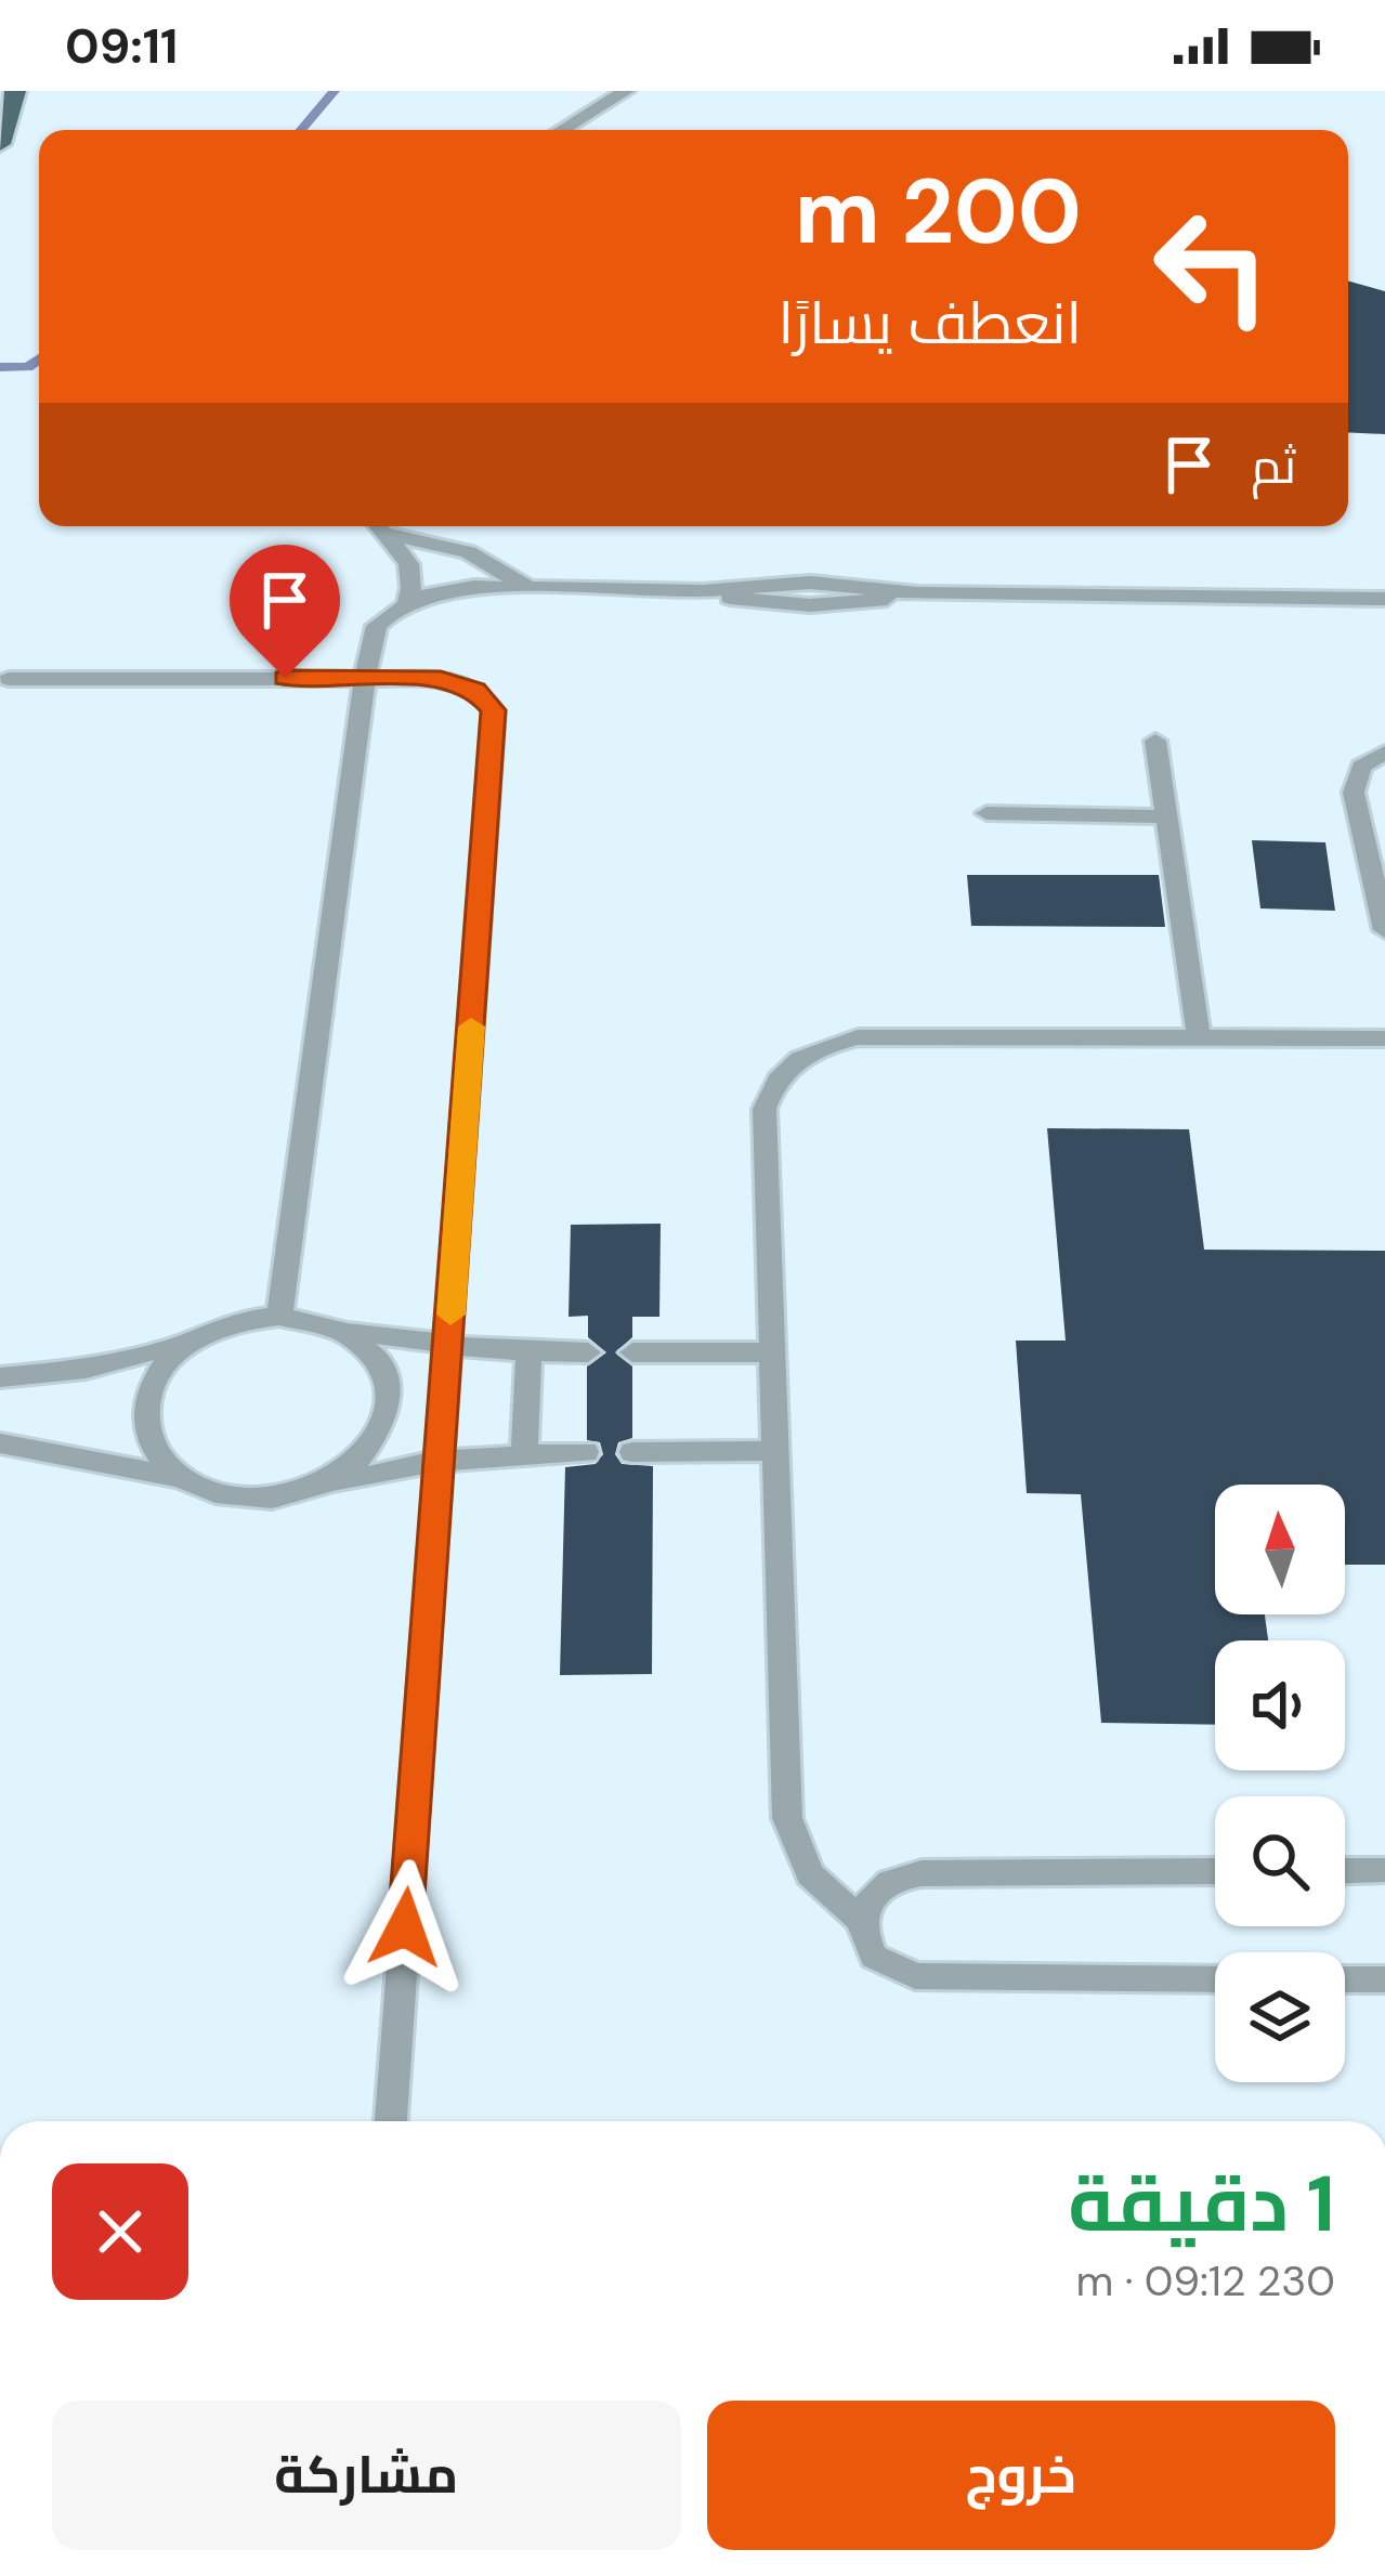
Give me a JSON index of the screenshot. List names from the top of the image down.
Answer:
{
  "north": "top",
  "page": {
    "status": "09:11",
    "turn": ["200 m", "انعطف يسارًا"],
    "then": "ثم",
    "heading": ["1 دقيقة", "230 m · 09:12"],
    "buttons": ["خروج", "مشاركة"]
  }
}
